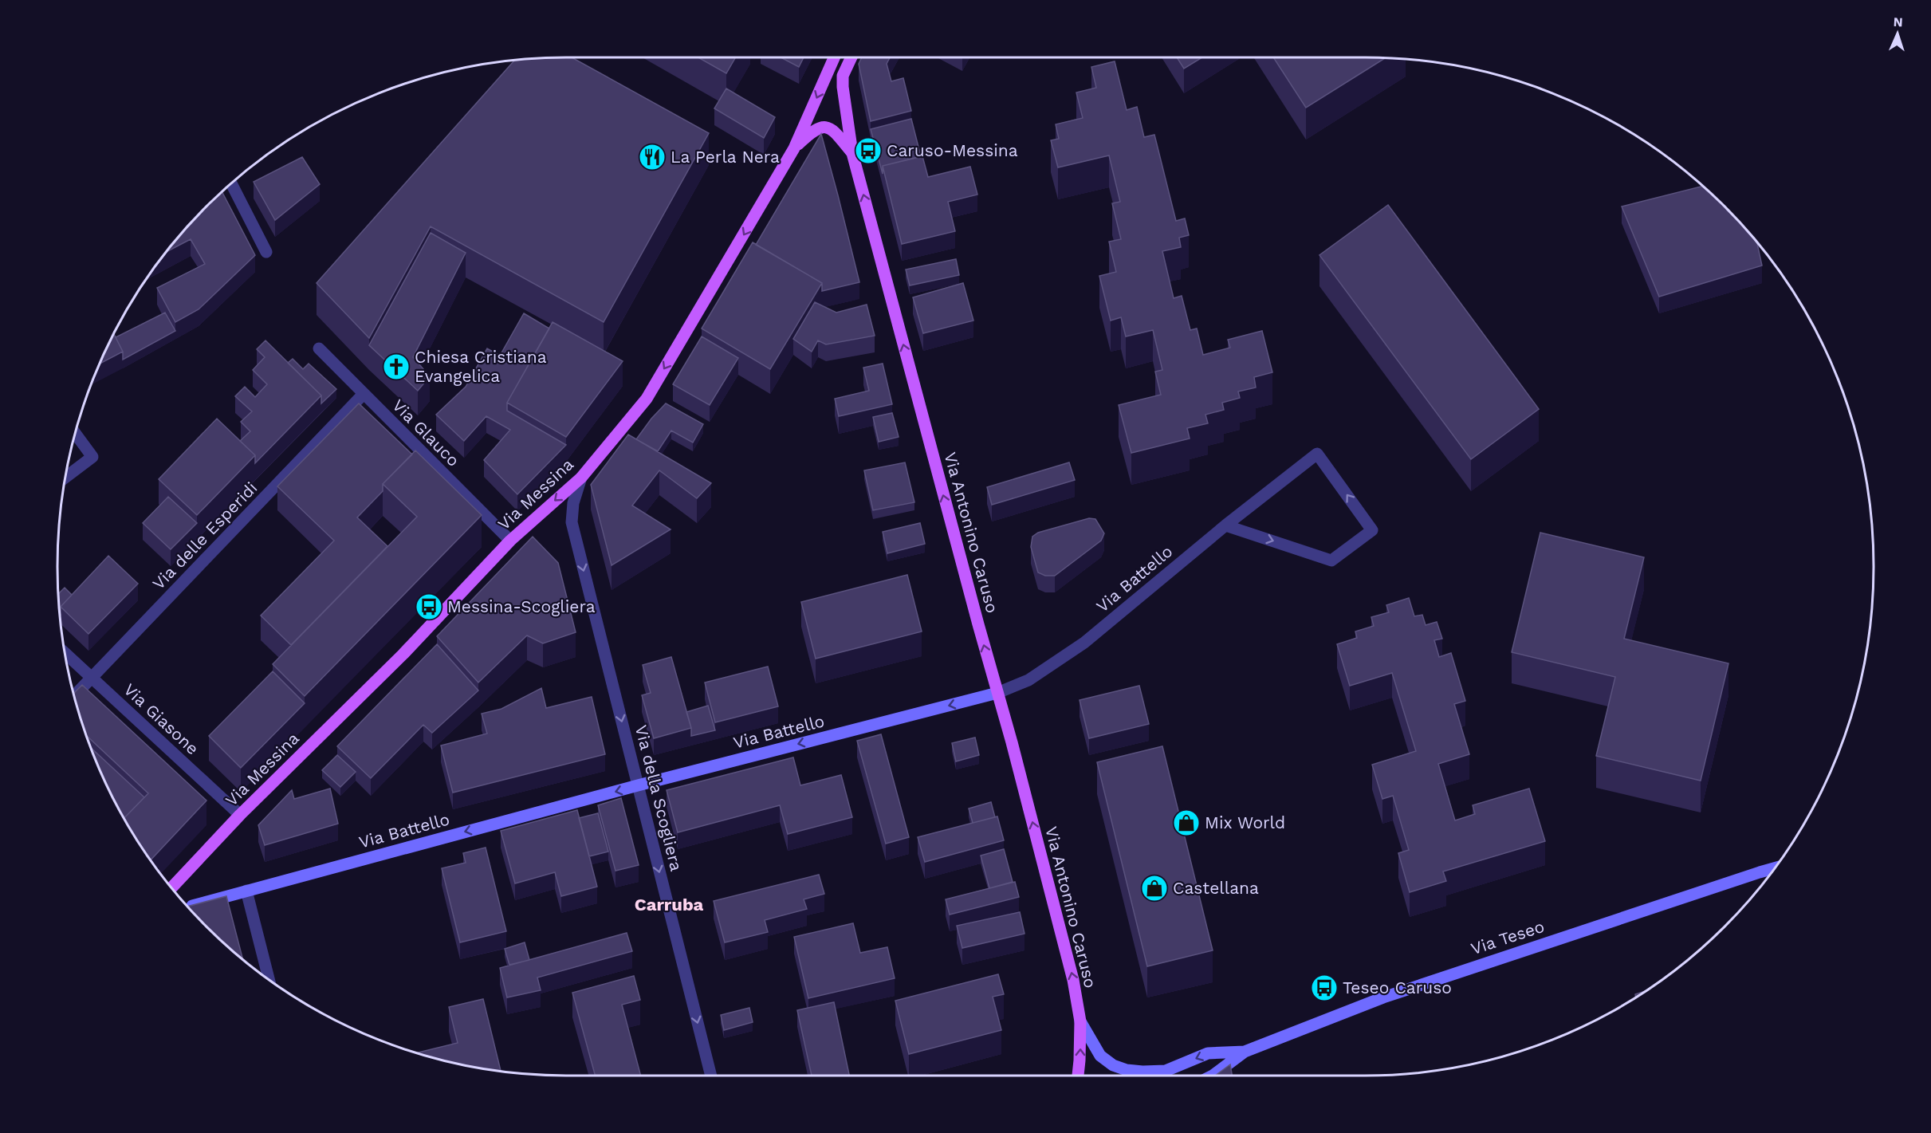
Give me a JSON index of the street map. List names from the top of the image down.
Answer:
{
  "streets": {
    "main road": [
      "Via Messina",
      "Via Antonino Caruso",
      "Via Battello",
      "Via Teseo"
    ],
    "street": [
      "Via Glauco",
      "Via delle Esperidi",
      "Via Giasone",
      "Via della Scogliera"
    ]
  },
  "crossings": [
    ["Via Glauco", "Via Messina"],
    ["Via Glauco", "Via delle Esperidi"],
    ["Via Messina", "Via Giasone"],
    ["Via Messina", "Via della Scogliera"],
    ["Via Antonino Caruso", "Via Battello"],
    ["Via delle Esperidi", "Via Giasone"],
    ["Via Battello", "Via della Scogliera"]
  ],
  "one_way": ["Via Messina", "Via Antonino Caruso", "Via della Scogliera"],
  "districts": ["Carruba"],
  "places": {
    "bus stop": ["Caruso-Messina", "Messina-Scogliera", "Teseo Caruso"],
    "restaurant": ["La Perla Nera"],
    "church": ["Chiesa Cristiana Evangelica"],
    "shop": ["Mix World", "Castellana"]
  },
  "north": "top"
}
